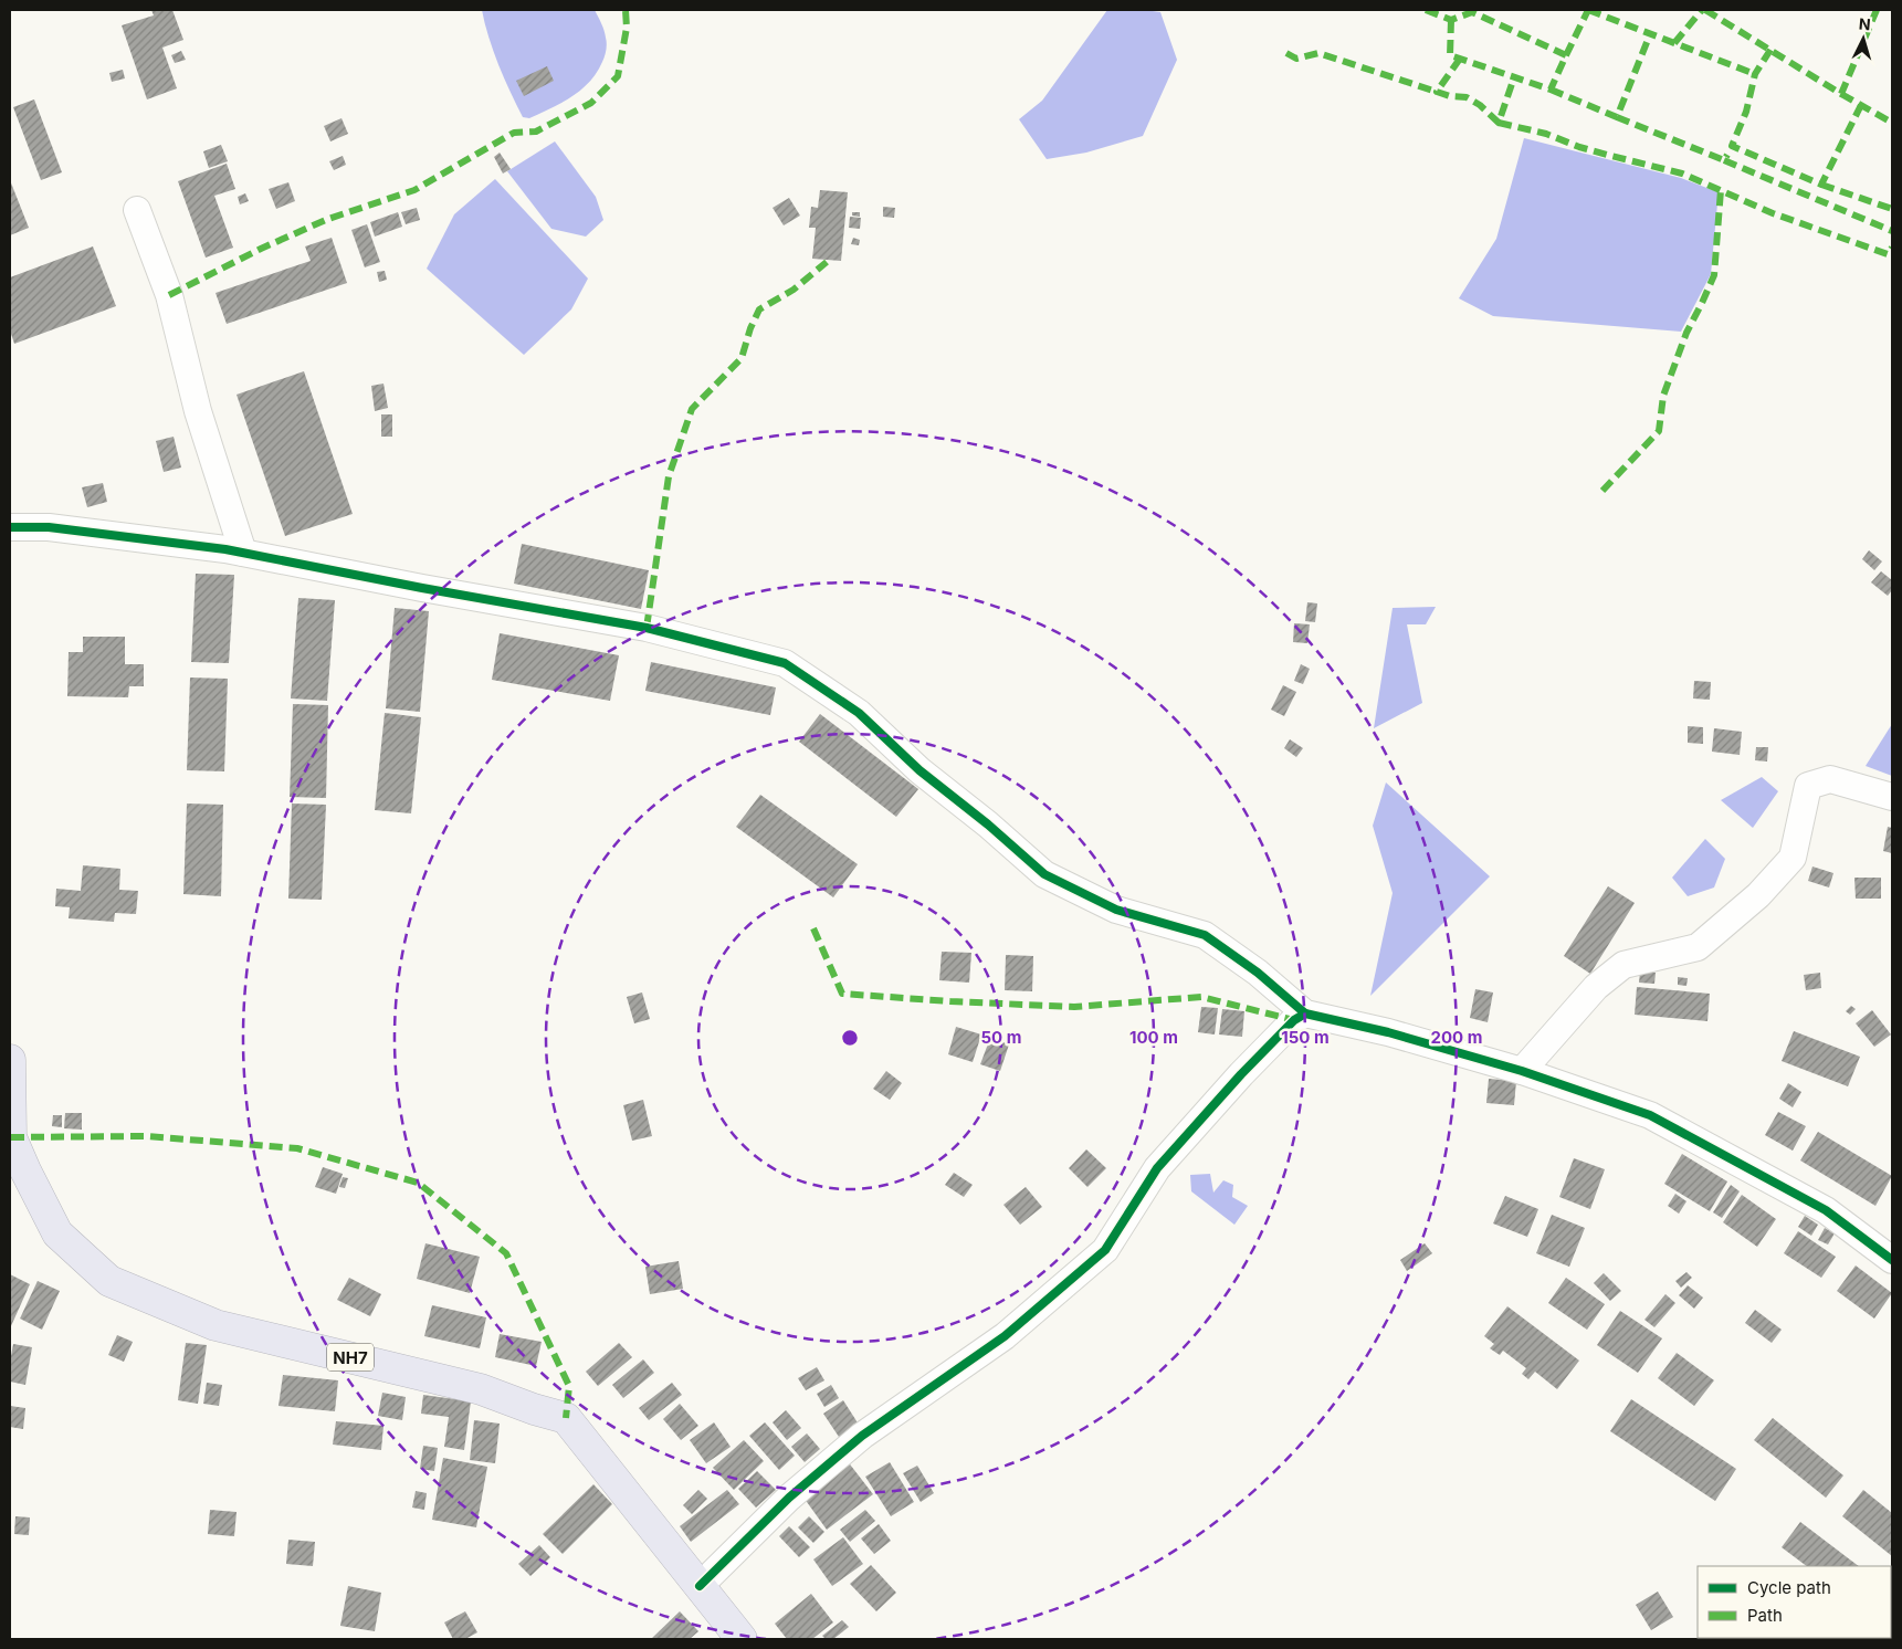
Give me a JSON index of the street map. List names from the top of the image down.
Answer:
{
  "streets": {
    "highway": ["NH7"]
  },
  "legend": ["Cycle path", "Path"],
  "north": "top",
  "rings": [
    "50 m",
    "100 m",
    "150 m",
    "200 m"
  ]
}
